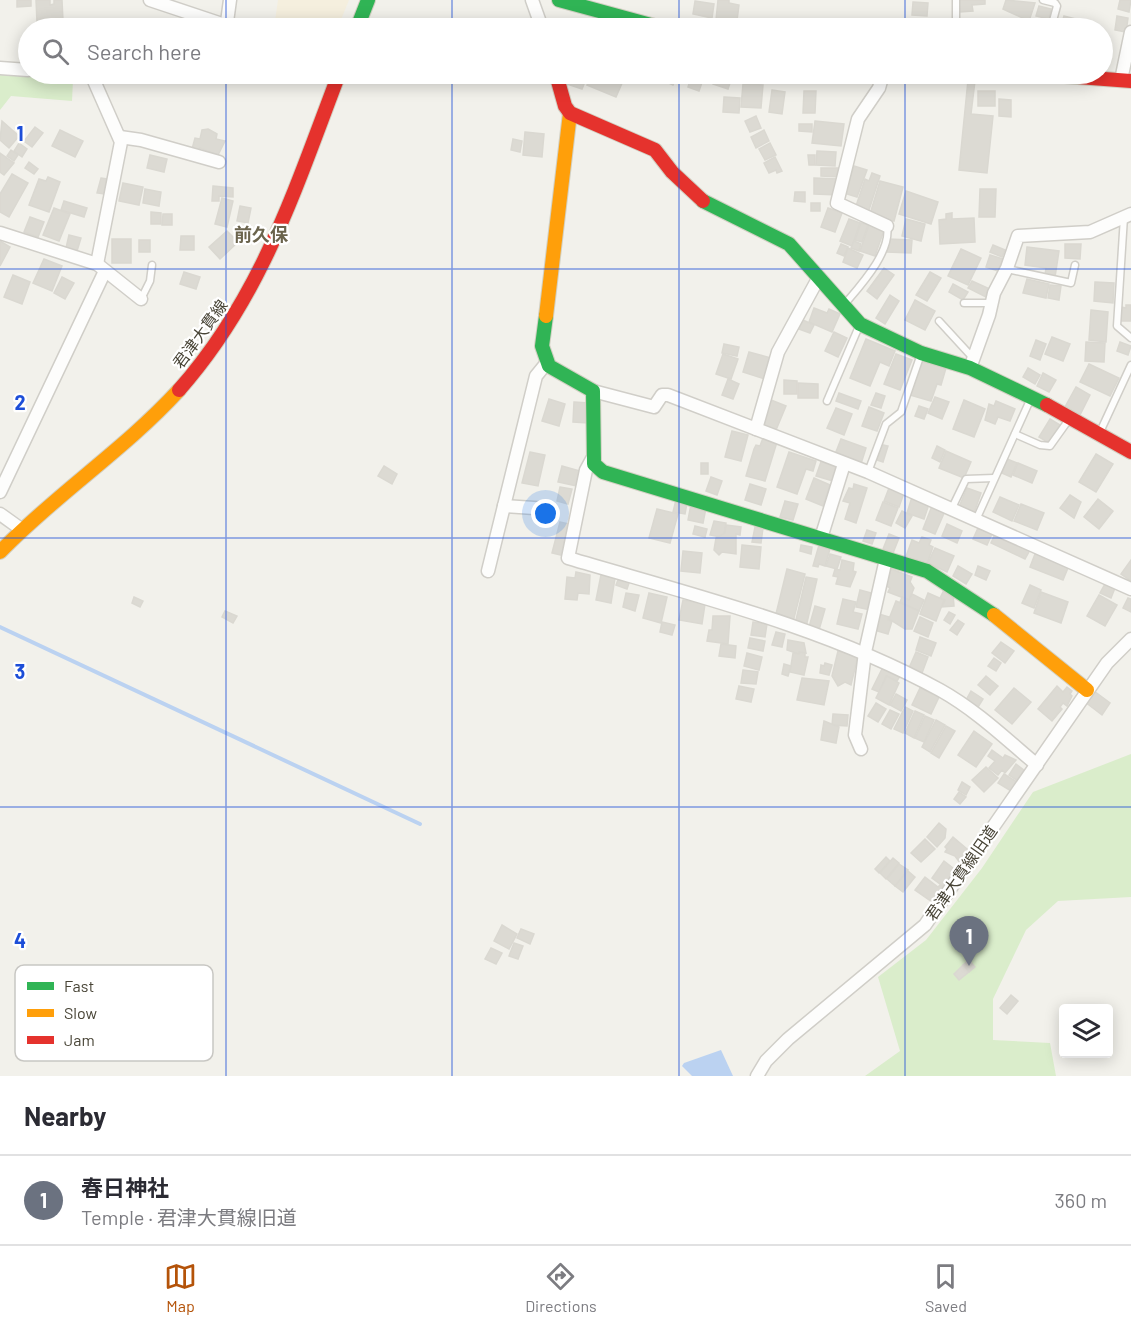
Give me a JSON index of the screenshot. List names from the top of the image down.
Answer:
{
  "streets": {
    "street": ["君津大貫線", "君津大貫線旧道"]
  },
  "districts": ["前久保"],
  "legend": ["Fast", "Slow", "Jam"],
  "page": {
    "search": "Search here",
    "pins": "1",
    "heading": "Nearby",
    "list": [
      {
        "mark": "1",
        "name": "春日神社",
        "note": "Temple · 君津大貫線旧道",
        "value": "360 m"
      }
    ],
    "nav": ["Map", "Directions", "Saved"]
  },
  "grid": {
    "rows": [
      "1",
      "2",
      "3",
      "4"
    ]
  }
}
